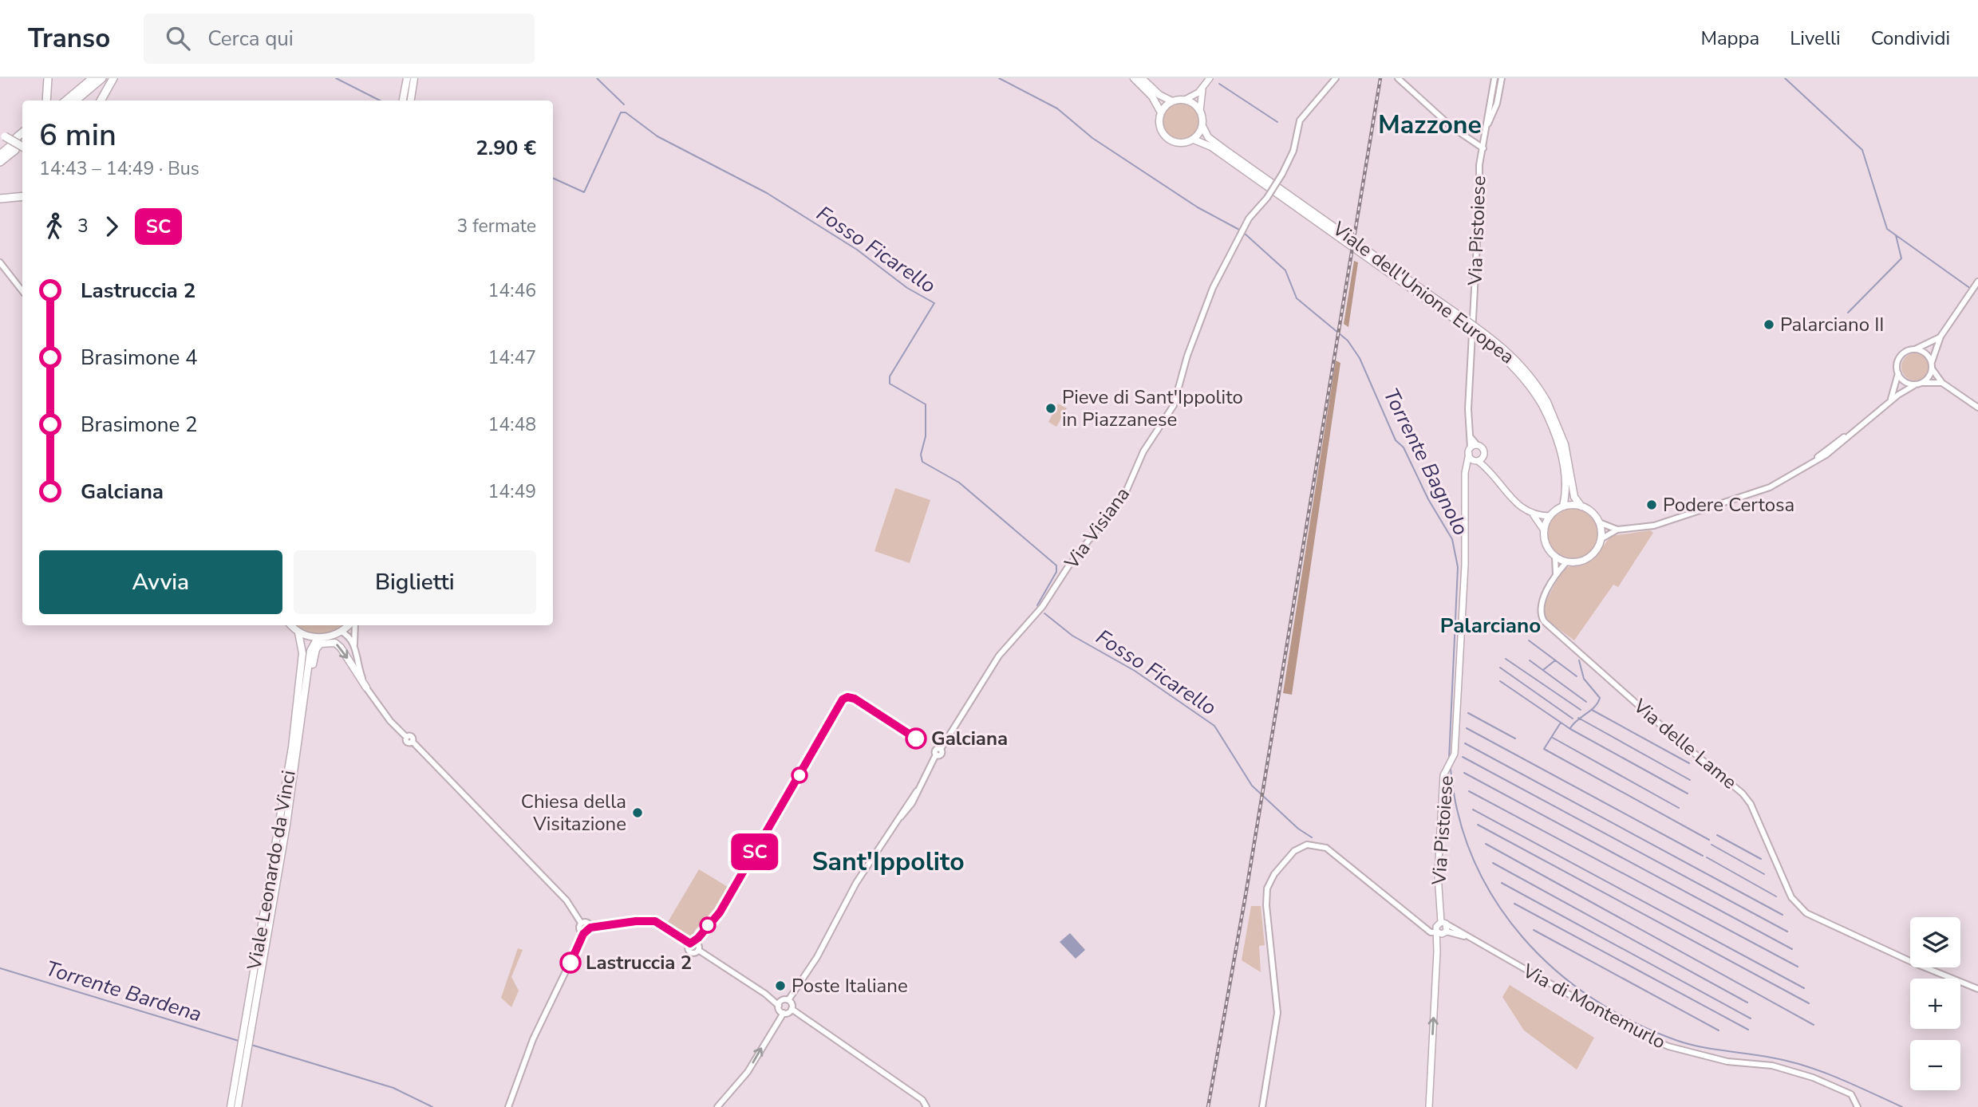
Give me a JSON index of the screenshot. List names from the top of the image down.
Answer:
{
  "streets": {
    "main road": ["Via Pistoiese", "Viale dell'Unione Europea", "Viale Leonardo da Vinci"],
    "street": ["Via Visiana", "Via delle Lame", "Via di Montemurlo"]
  },
  "crossings": [
    ["Via Pistoiese", "Via di Montemurlo"]
  ],
  "districts": ["Mazzone", "Palarciano", "Sant'Ippolito"],
  "water": ["Fosso Ficarello", "Torrente Bagnolo", "Torrente Bardena"],
  "places": [
    "Palarciano II",
    "Pieve di Sant'Ippolito in Piazzanese",
    "Podere Certosa",
    "Galciana",
    "Chiesa della Visitazione",
    "Lastruccia 2",
    "Poste Italiane"
  ],
  "lines": ["bus line SC"],
  "page": {
    "header": "Transo",
    "search": "Cerca qui",
    "nav": ["Mappa", "Livelli", "Condividi"],
    "on_map": "SC",
    "heading": ["6 min", "14:43 – 14:49 · Bus", "2.90 €"],
    "legs": ["3", "SC", "3 fermate"],
    "list": [
      {
        "name": "Lastruccia 2",
        "value": "14:46"
      },
      {
        "name": "Brasimone 4",
        "value": "14:47"
      },
      {
        "name": "Brasimone 2",
        "value": "14:48"
      },
      {
        "name": "Galciana",
        "value": "14:49"
      }
    ],
    "buttons": ["Avvia", "Biglietti"],
    "map_buttons": ["+", "−"]
  }
}
